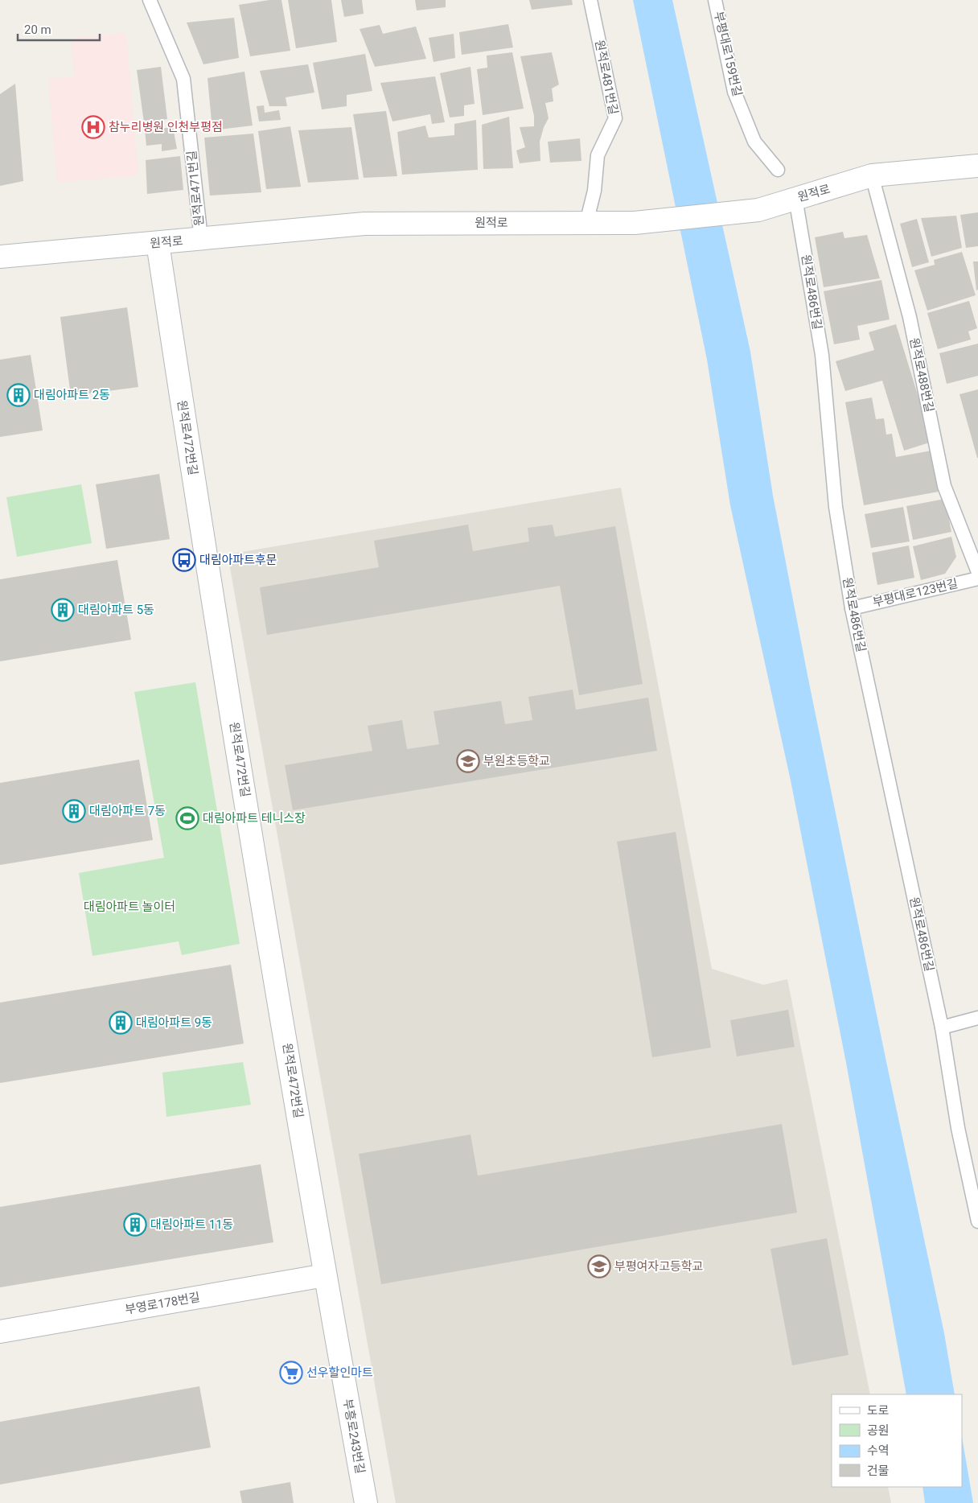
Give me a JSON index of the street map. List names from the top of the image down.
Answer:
{
  "streets": {
    "street": [
      "원적로",
      "원적로472번길",
      "부영로178번길",
      "부흥로243번길"
    ],
    "lane": [
      "부평대로159번길",
      "원적로481번길",
      "원적로471번길",
      "원적로486번길",
      "원적로488번길",
      "부평대로123번길"
    ]
  },
  "crossings": [
    ["원적로481번길", "원적로"],
    ["원적로471번길", "원적로"],
    ["원적로", "원적로486번길"],
    ["원적로", "원적로488번길"],
    ["원적로", "원적로472번길"],
    ["원적로486번길", "부평대로123번길"],
    ["원적로472번길", "부영로178번길"],
    ["원적로472번길", "부흥로243번길"],
    ["부영로178번길", "부흥로243번길"]
  ],
  "parks": ["대림아파트 놀이터"],
  "places": {
    "hospital": ["참누리병원 인천부평점"],
    "building": [
      "대림아파트 2동",
      "대림아파트 5동",
      "대림아파트 7동",
      "대림아파트 9동",
      "대림아파트 11동"
    ],
    "bus stop": ["대림아파트후문"],
    "school or university": ["부원초등학교", "부평여자고등학교"],
    "sports": ["대림아파트 테니스장"],
    "supermarket": ["선우할인마트"]
  },
  "legend": [
    "도로",
    "공원",
    "수역",
    "건물"
  ],
  "scale_bar": "20 m"
}
